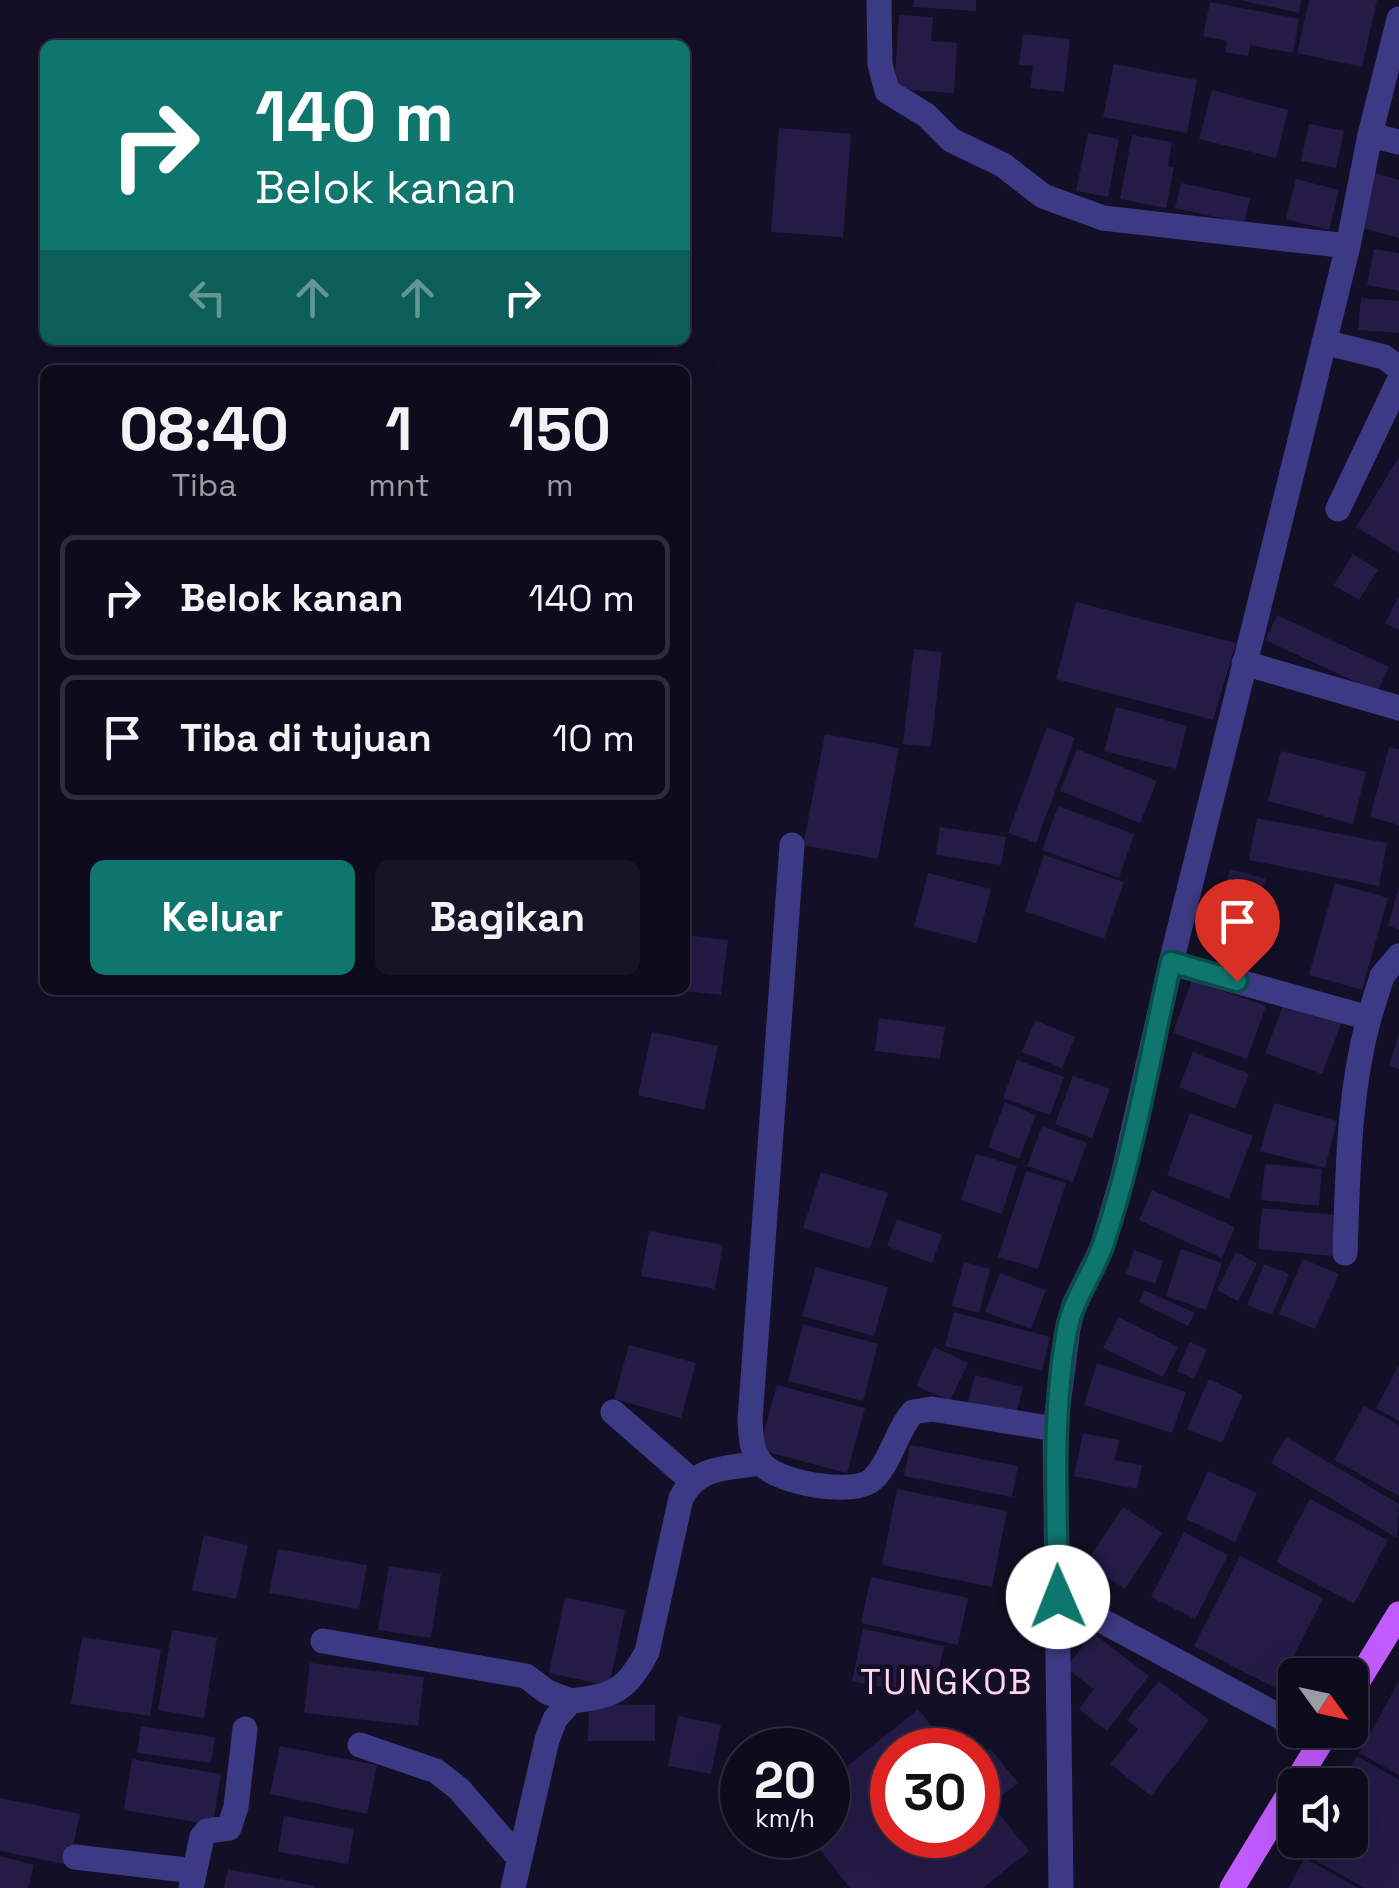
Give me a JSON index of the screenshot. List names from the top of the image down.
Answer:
{
  "districts": ["TUNGKOB"],
  "north": "bottom right",
  "page": {
    "turn": ["140 m", "Belok kanan"],
    "eta": [
      "08:40",
      "Tiba",
      "1",
      "mnt",
      "150",
      "m"
    ],
    "list": [
      {
        "name": "Belok kanan",
        "value": "140 m"
      },
      {
        "name": "Tiba di tujuan",
        "value": "10 m"
      }
    ],
    "buttons": ["Keluar", "Bagikan"],
    "speed": "20 km/h",
    "limit": "30"
  }
}
